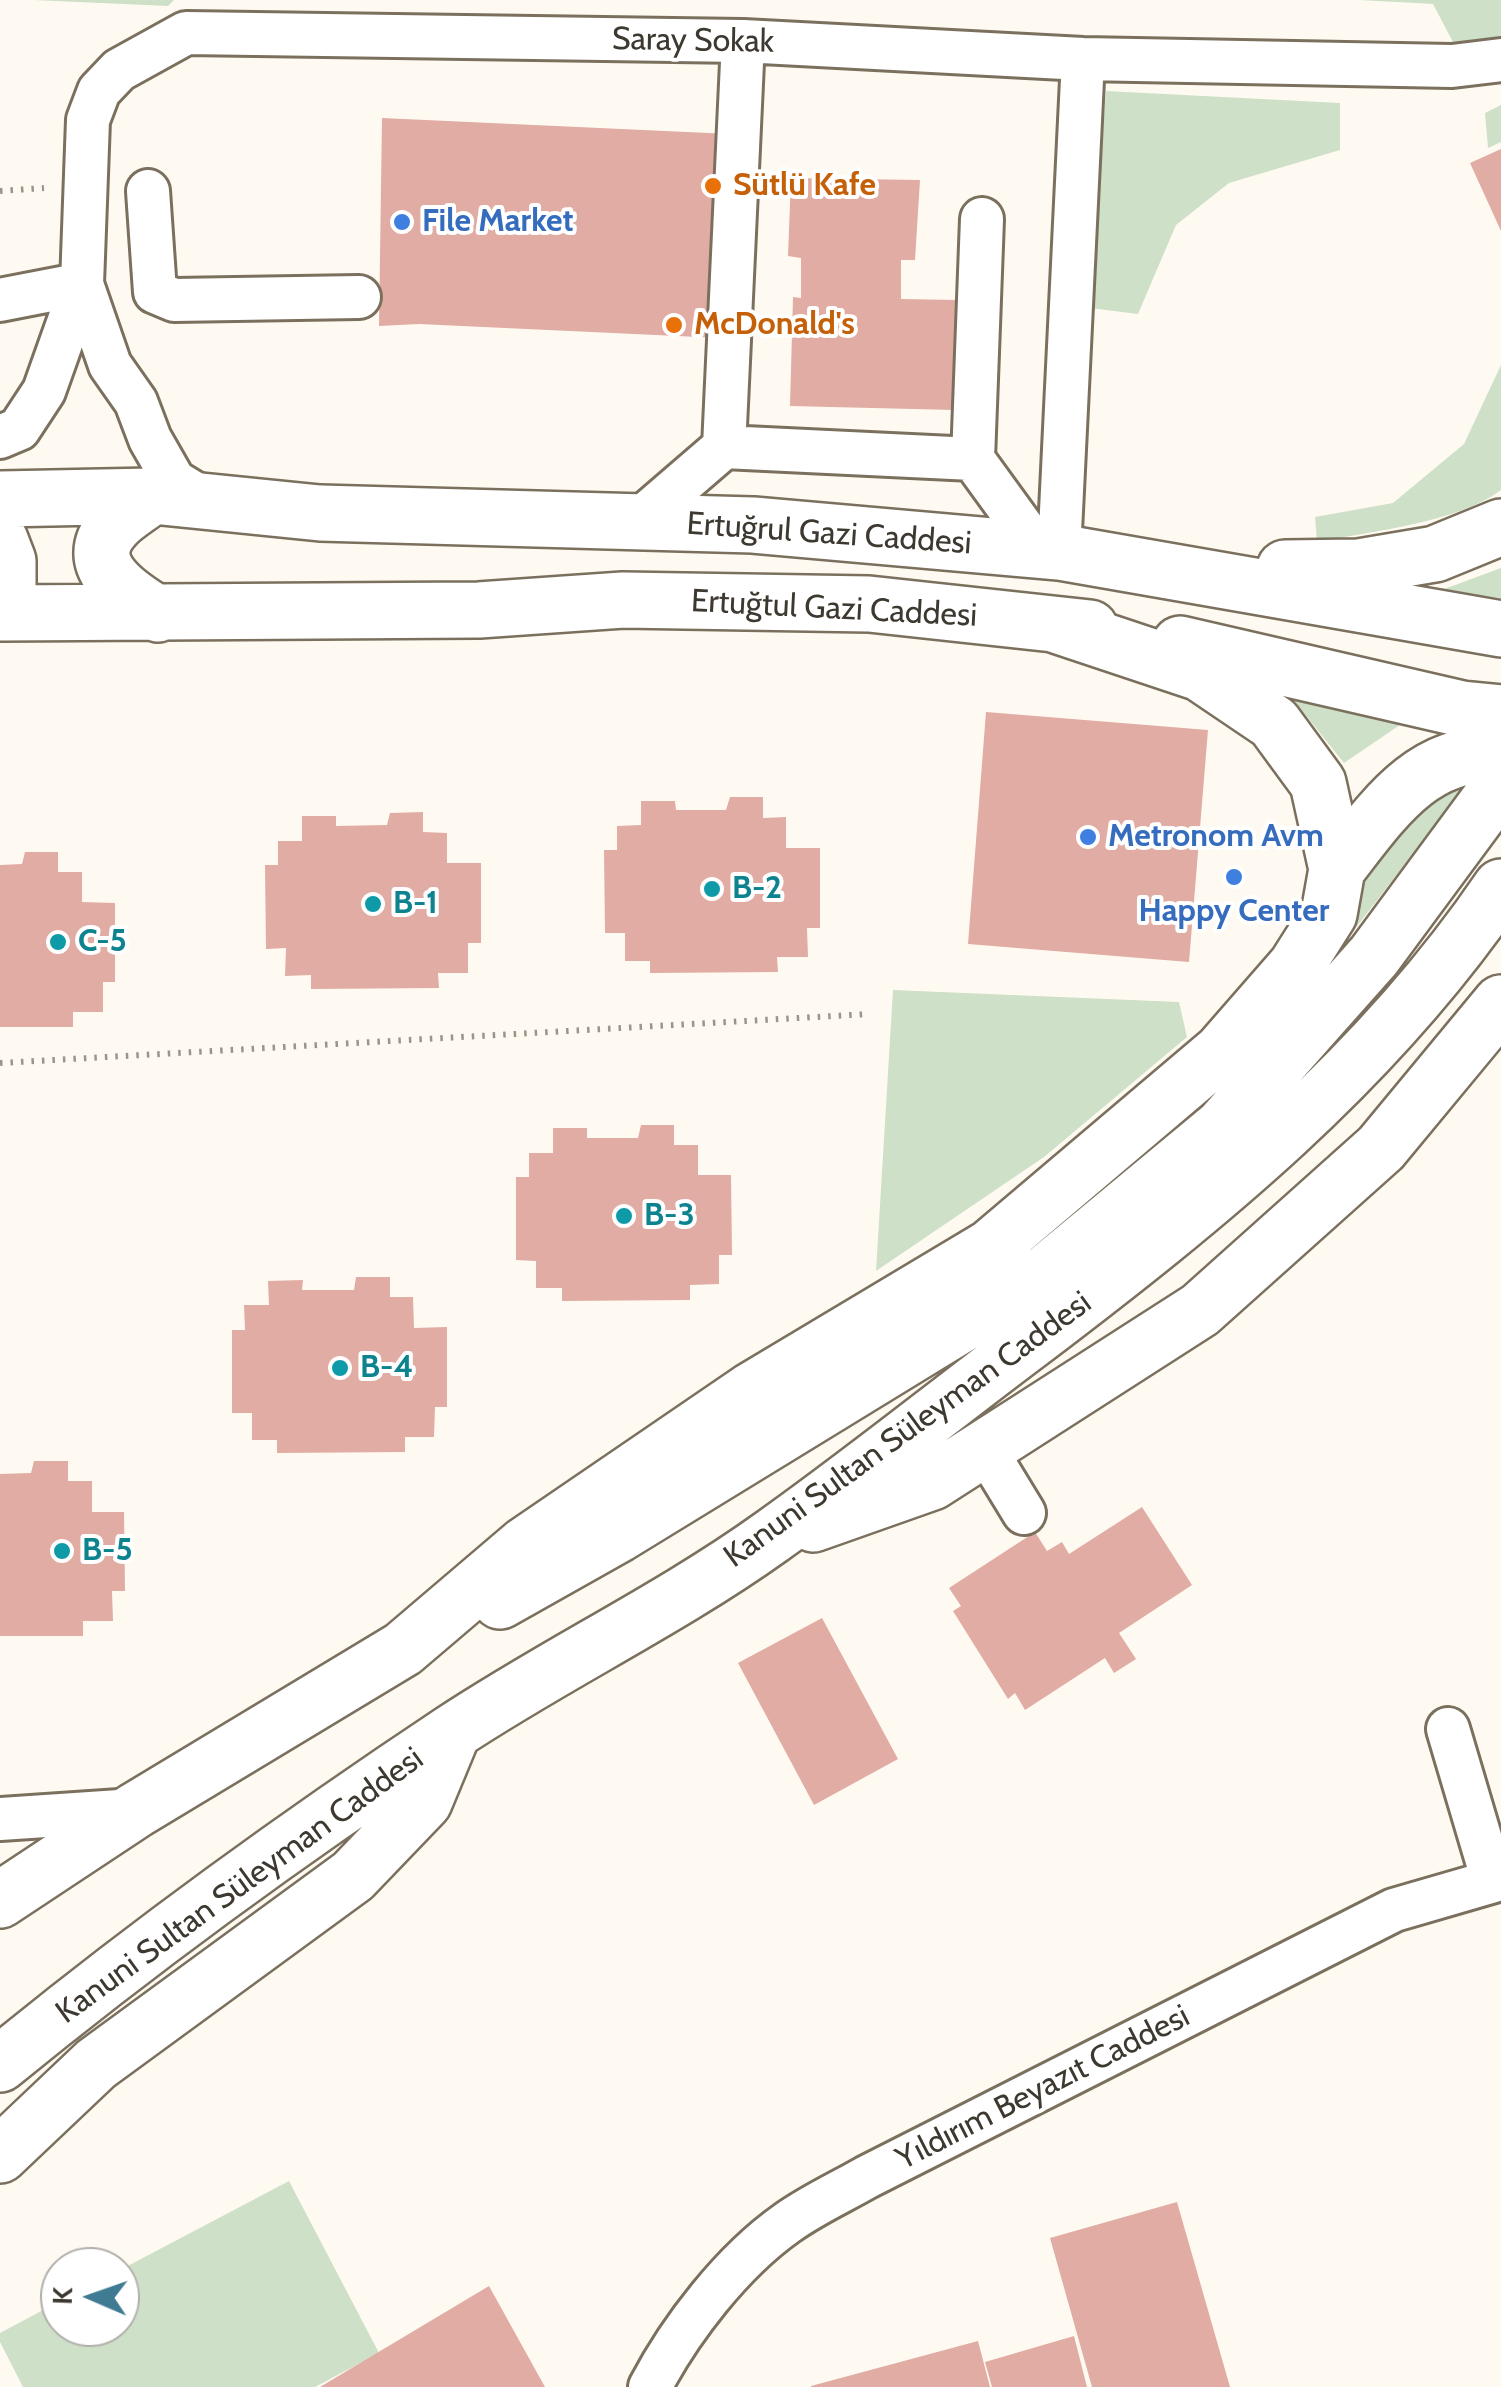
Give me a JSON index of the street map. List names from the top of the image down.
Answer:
{
  "streets": {
    "main road": ["Ertuğrul Gazi Caddesi", "Ertuğtul Gazi Caddesi", "Kanuni Sultan Süleyman Caddesi"],
    "street": ["Saray Sokak", "Yıldırım Beyazıt Caddesi"]
  },
  "places": [
    "Sütlü Kafe",
    "File Market",
    "McDonald's",
    "Metronom Avm",
    "Happy Center",
    "B-2",
    "B-1",
    "C-5",
    "B-3",
    "B-4",
    "B-5"
  ],
  "north": "left"
}
